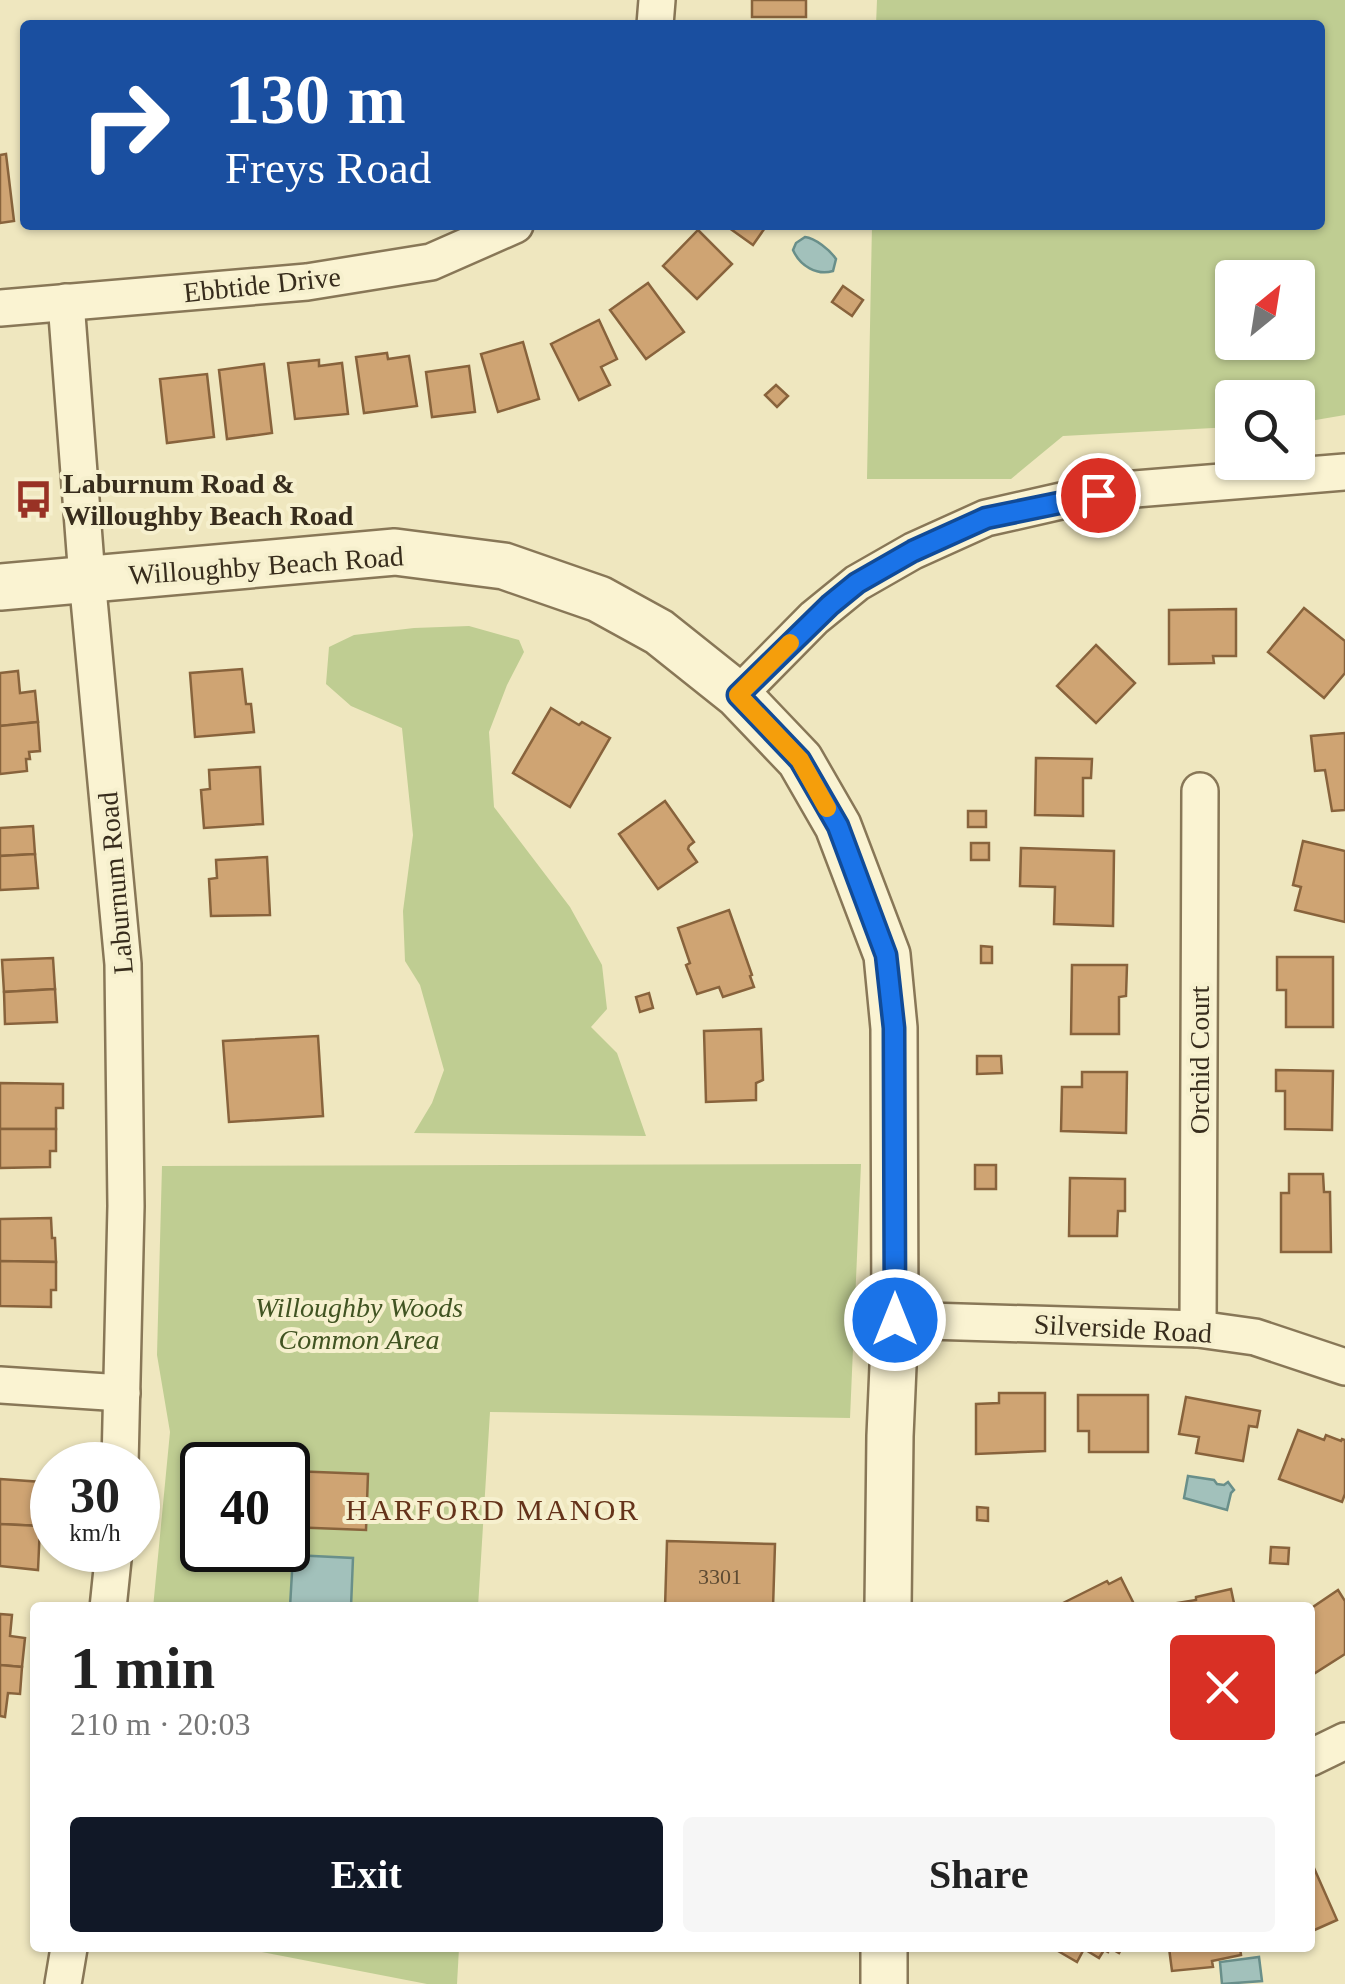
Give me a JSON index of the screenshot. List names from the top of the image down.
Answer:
{
  "streets": {
    "street": [
      "Ebbtide Drive",
      "Willoughby Beach Road",
      "Laburnum Road",
      "Orchid Court",
      "Silverside Road"
    ]
  },
  "crossings": [
    ["Ebbtide Drive", "Laburnum Road"],
    ["Willoughby Beach Road", "Laburnum Road"],
    ["Willoughby Beach Road", "Silverside Road"],
    ["Orchid Court", "Silverside Road"]
  ],
  "districts": ["HARFORD MANOR"],
  "parks": ["Willoughby Woods Common Area"],
  "places": {
    "bus stop": ["Laburnum Road & Willoughby Beach Road"]
  },
  "house_numbers": ["3301"],
  "north": "top right",
  "page": {
    "turn": ["130 m", "Freys Road"],
    "speed": "30 km/h",
    "limit": "40",
    "heading": ["1 min", "210 m · 20:03"],
    "buttons": ["Exit", "Share"]
  }
}
